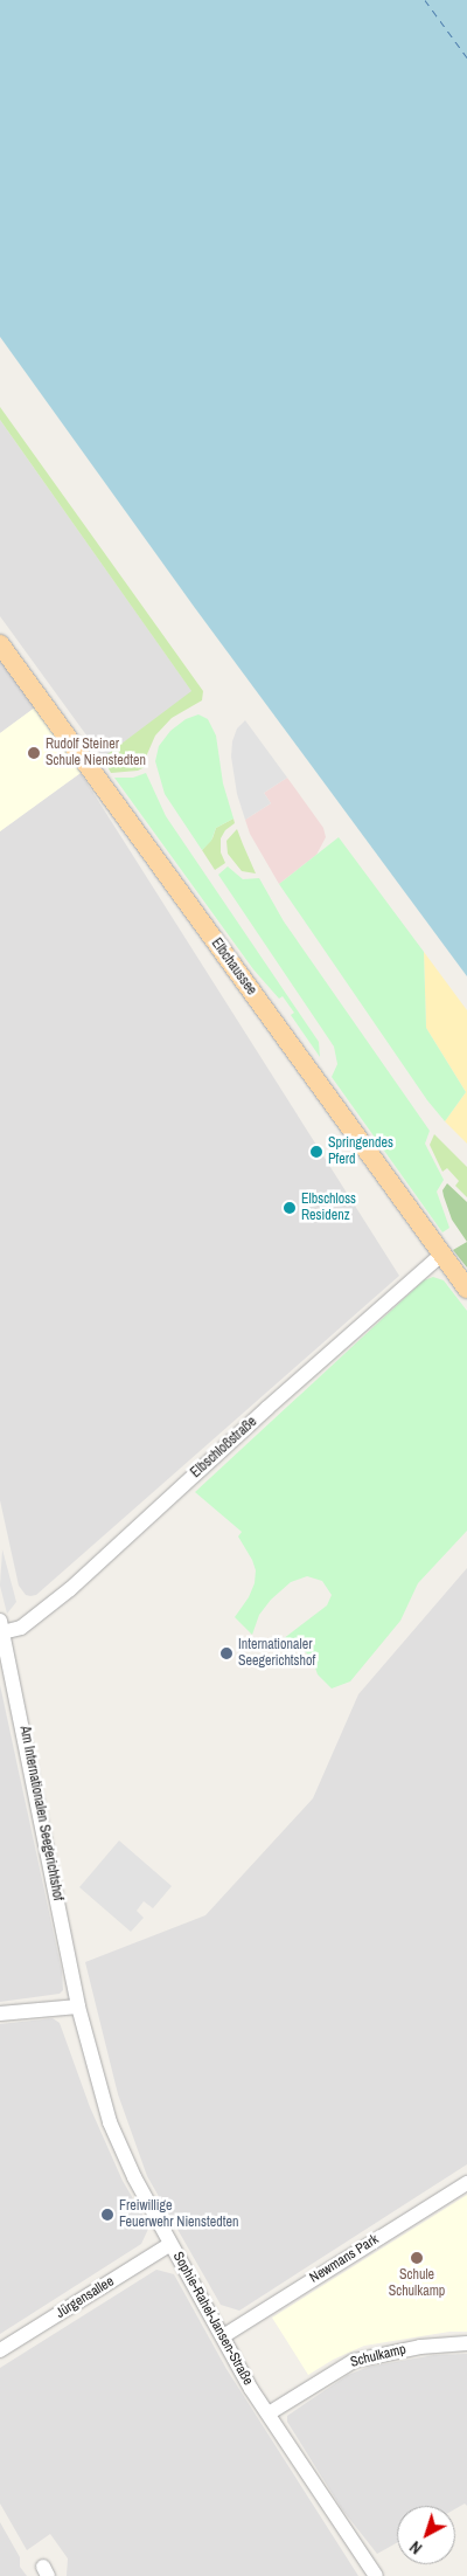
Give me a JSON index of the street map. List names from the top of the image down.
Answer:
{
  "streets": {
    "main road": ["Elbchaussee"],
    "street": [
      "Elbschloßstraße",
      "Am Internationalen Seegerichtshof",
      "Newmans Park",
      "Jürgensallee",
      "Sophie-Rahel-Jansen-Straße",
      "Schulkamp"
    ]
  },
  "crossings": [
    ["Elbchaussee", "Elbschloßstraße"],
    ["Elbschloßstraße", "Am Internationalen Seegerichtshof"],
    ["Am Internationalen Seegerichtshof", "Sophie-Rahel-Jansen-Straße"],
    ["Newmans Park", "Sophie-Rahel-Jansen-Straße"],
    ["Jürgensallee", "Sophie-Rahel-Jansen-Straße"],
    ["Sophie-Rahel-Jansen-Straße", "Schulkamp"]
  ],
  "places": [
    "Rudolf Steiner Schule Nienstedten",
    "Springendes Pferd",
    "Elbschloss Residenz",
    "Internationaler Seegerichtshof",
    "Freiwillige Feuerwehr Nienstedten",
    "Schule Schulkamp"
  ],
  "north": "bottom left"
}
